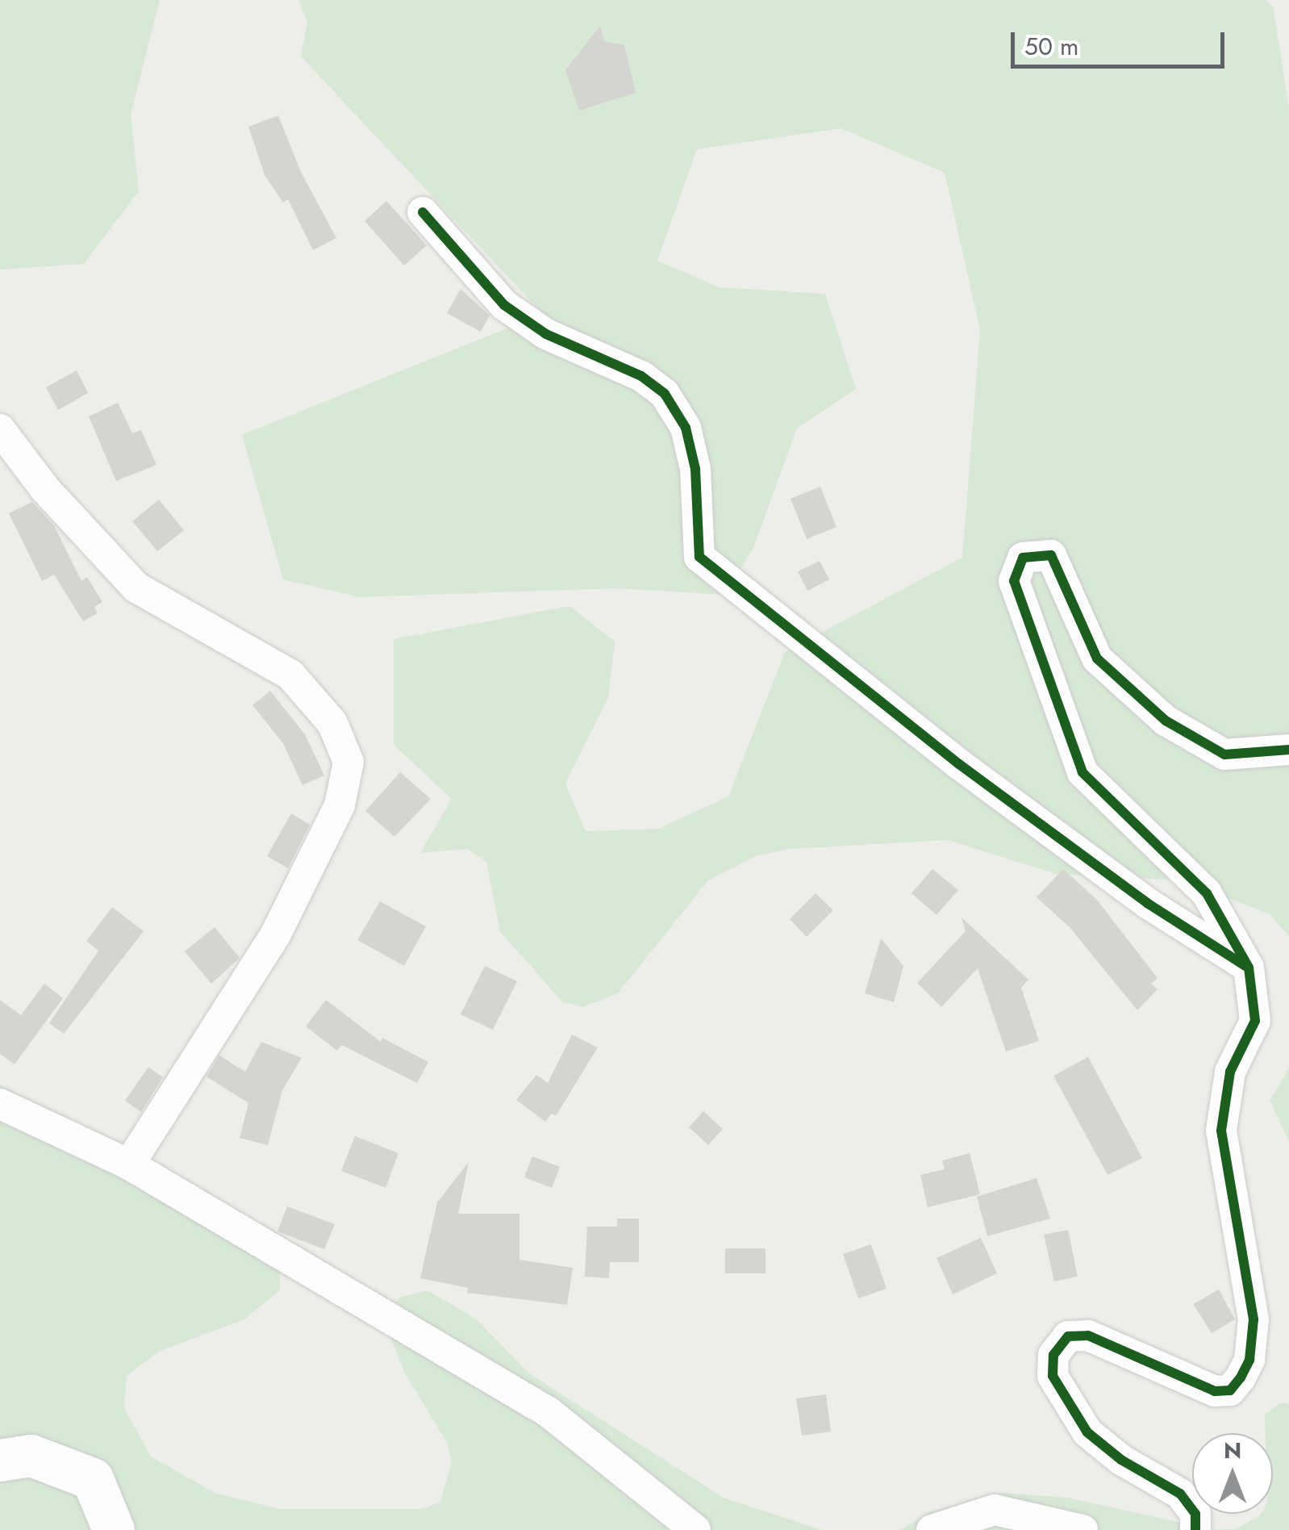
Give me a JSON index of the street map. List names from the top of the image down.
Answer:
{
  "scale_bar": "50 m",
  "north": "top"
}
